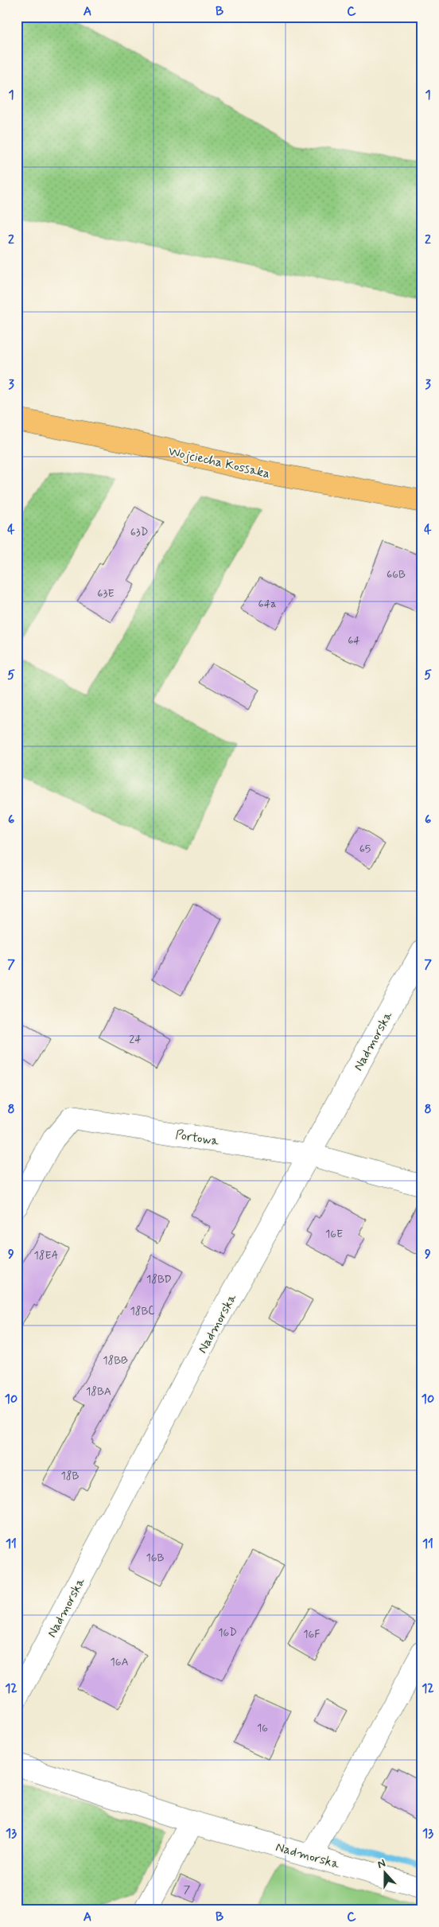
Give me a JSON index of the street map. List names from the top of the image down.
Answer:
{
  "streets": {
    "main road": ["Wojciecha Kossaka"],
    "street": ["Nadmorska", "Portowa"]
  },
  "crossings": [
    ["Nadmorska", "Portowa"]
  ],
  "house_numbers": [
    "63D",
    "66B",
    "63E",
    "64a",
    "64",
    "65",
    "24",
    "16E",
    "18EA",
    "18BD",
    "18BC",
    "18BB",
    "18BA",
    "18B",
    "16B",
    "16D",
    "16F",
    "16A",
    "16",
    "7"
  ],
  "north": "top",
  "grid": {
    "columns": ["A", "B", "C"],
    "rows": [
      "1",
      "2",
      "3",
      "4",
      "5",
      "6",
      "7",
      "8",
      "9",
      "10",
      "11",
      "12",
      "13"
    ]
  }
}
